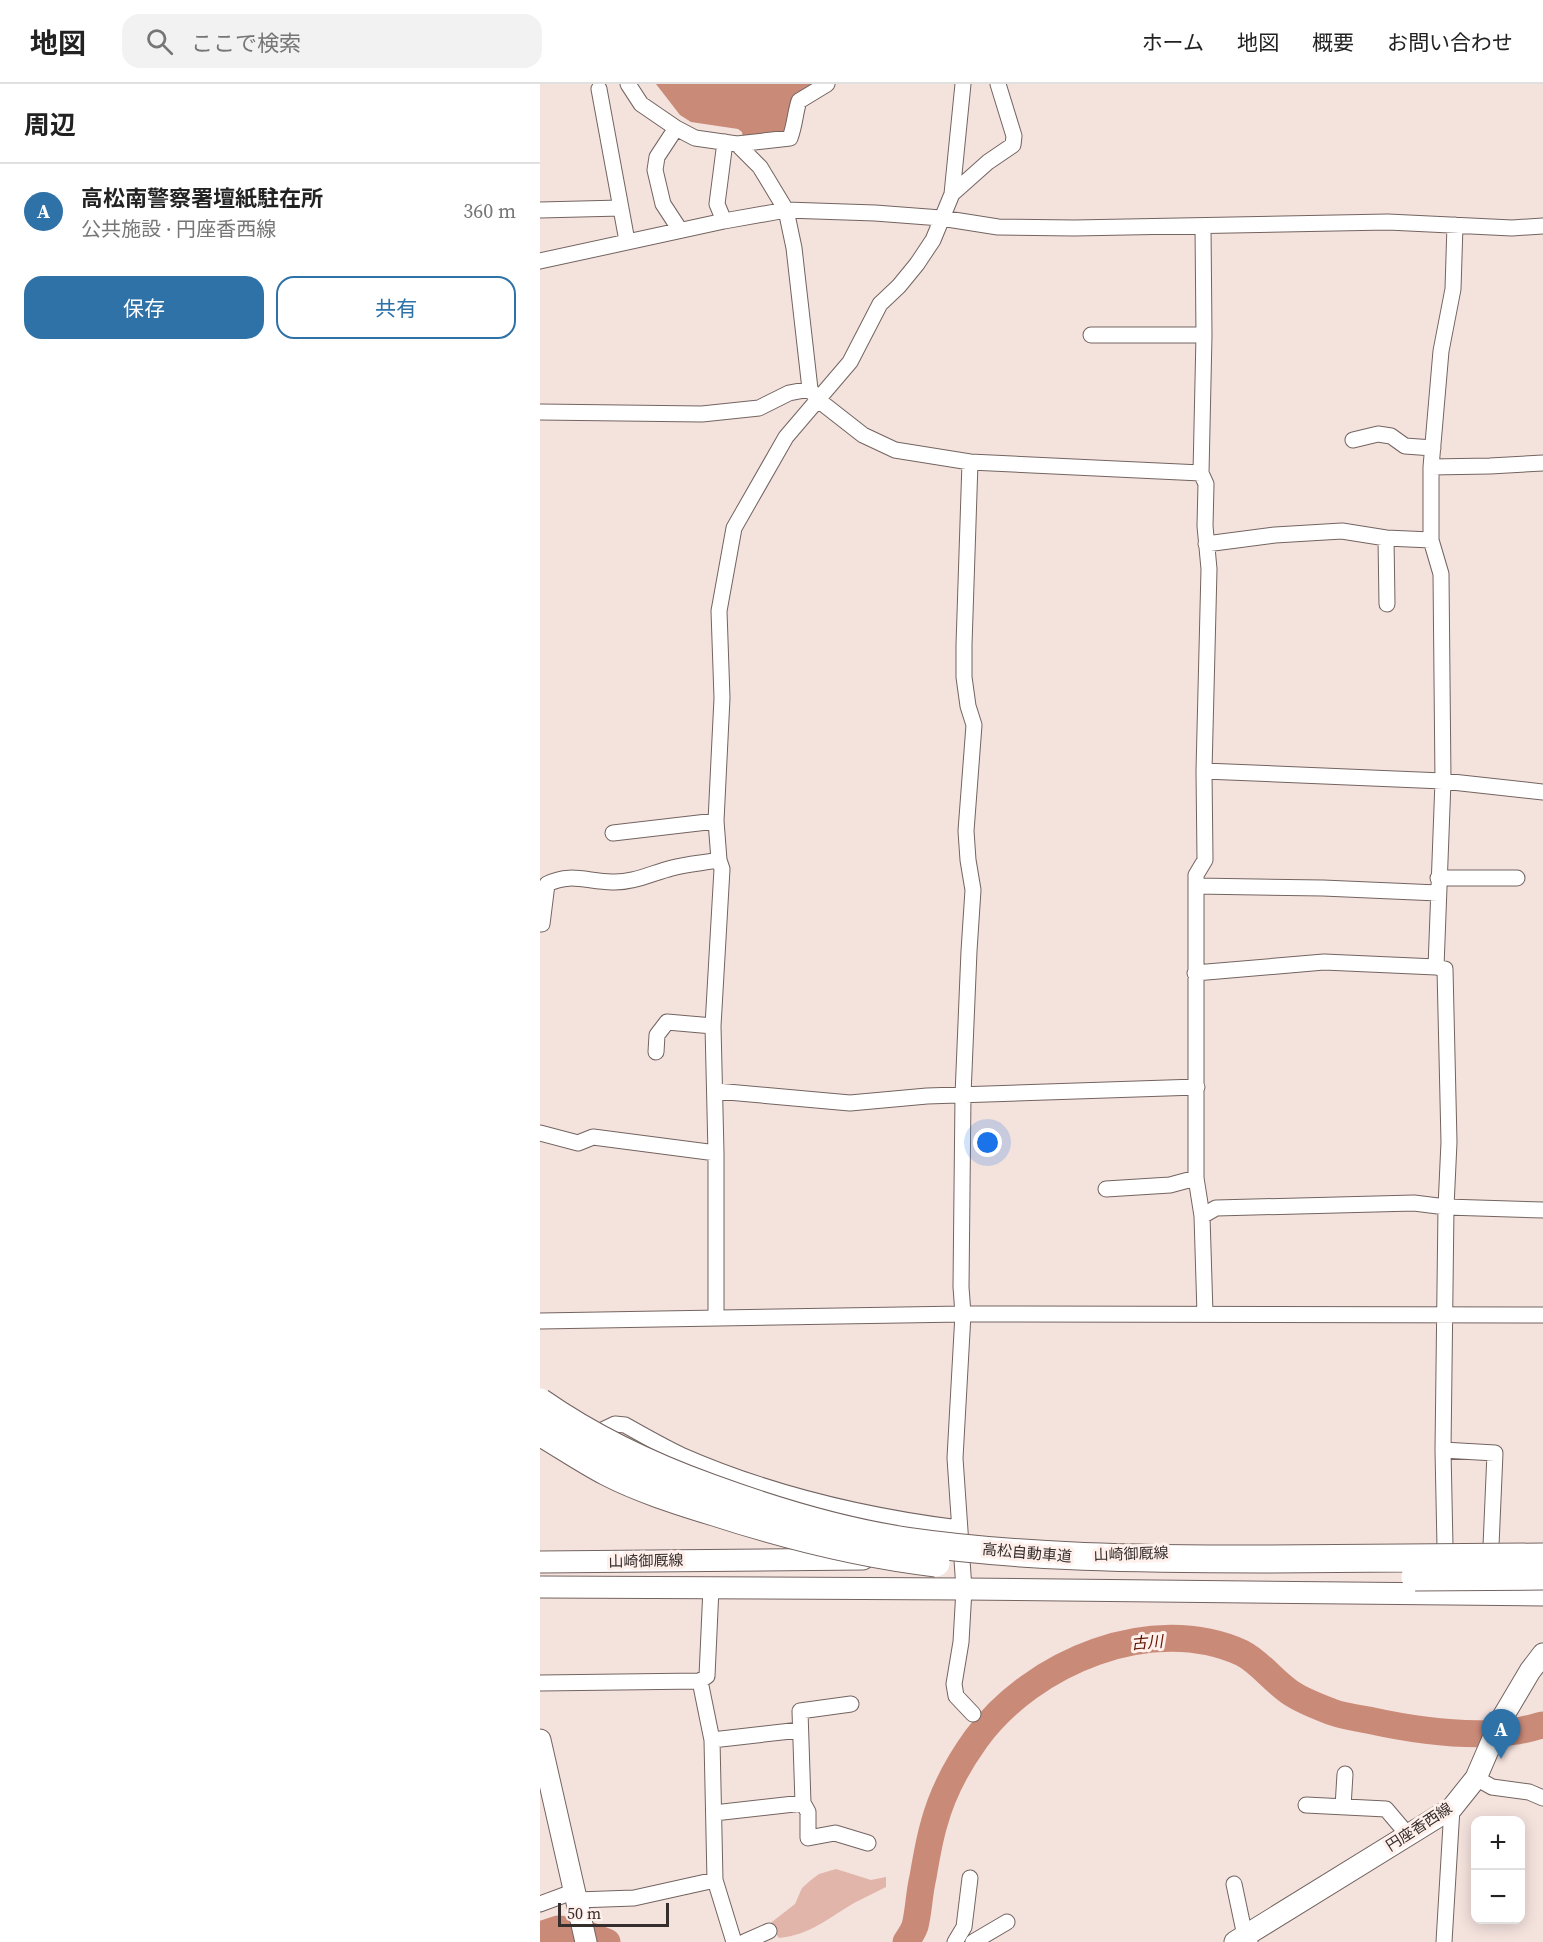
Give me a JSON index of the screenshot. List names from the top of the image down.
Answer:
{
  "streets": {
    "highway": ["高松自動車道"],
    "main road": ["山崎御厩線", "円座香西線"]
  },
  "water": ["古川"],
  "scale_bar": "50 m",
  "page": {
    "header": "地図",
    "search": "ここで検索",
    "nav": [
      "ホーム",
      "地図",
      "概要",
      "お問い合わせ"
    ],
    "heading": "周辺",
    "list": [
      {
        "mark": "A",
        "name": "高松南警察署壇紙駐在所",
        "note": "公共施設 · 円座香西線",
        "value": "360 m"
      }
    ],
    "buttons": ["保存", "共有"],
    "pins": "A",
    "map_buttons": ["+", "−"],
    "scale": "50 m"
  }
}
